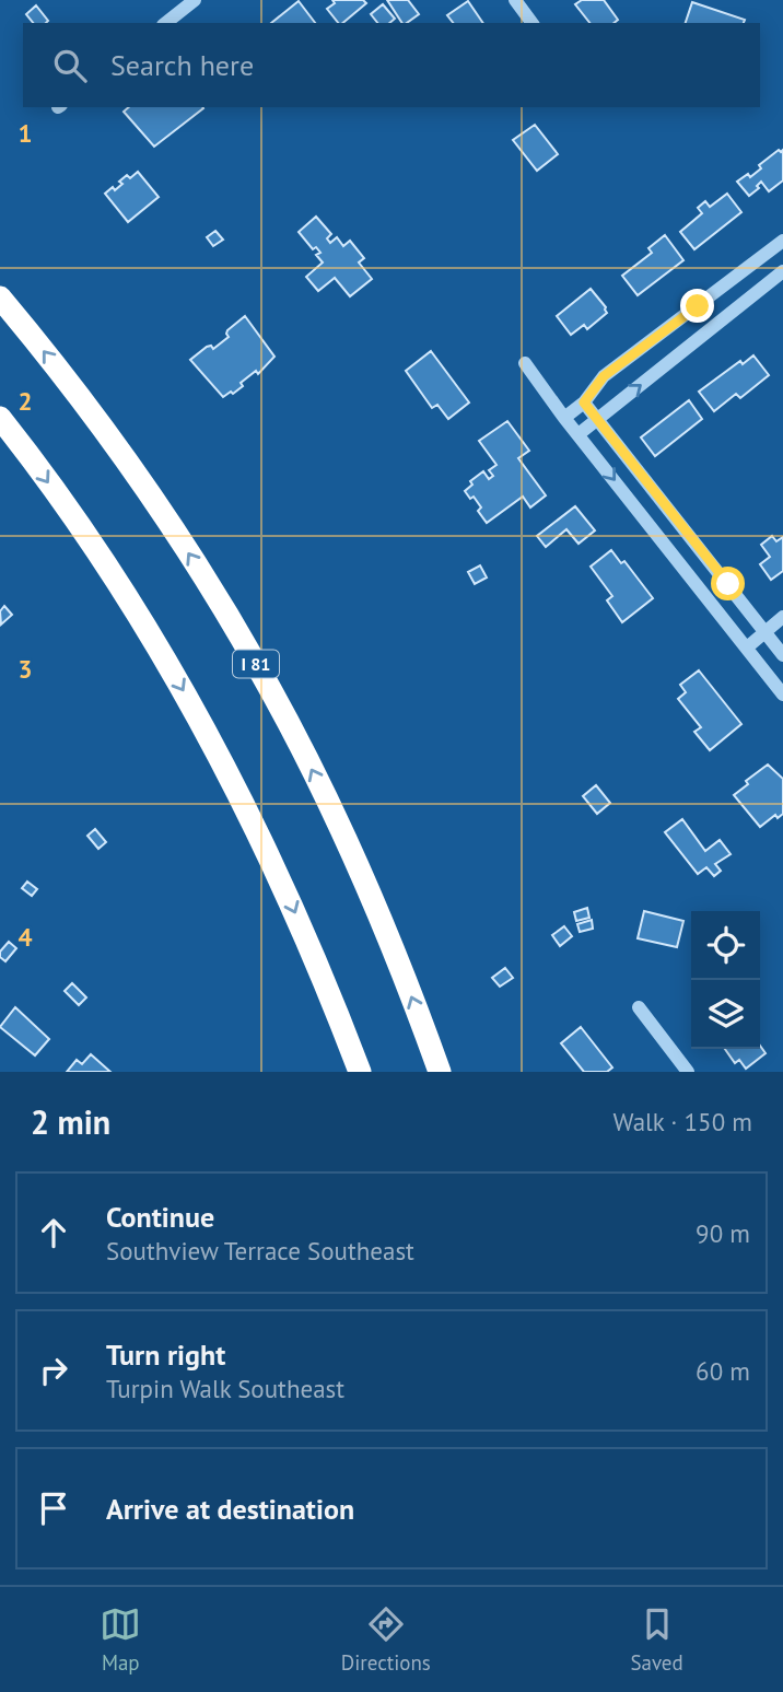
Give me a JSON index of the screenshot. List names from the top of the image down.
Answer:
{
  "streets": {
    "highway": ["I 81"]
  },
  "page": {
    "search": "Search here",
    "heading": ["2 min", "Walk · 150 m"],
    "list": [
      ["Continue", "Southview Terrace Southeast", "90 m"],
      ["Turn right", "Turpin Walk Southeast", "60 m"],
      "Arrive at destination"
    ],
    "nav": ["Map", "Directions", "Saved"]
  },
  "grid": {
    "rows": [
      "1",
      "2",
      "3",
      "4"
    ]
  }
}
